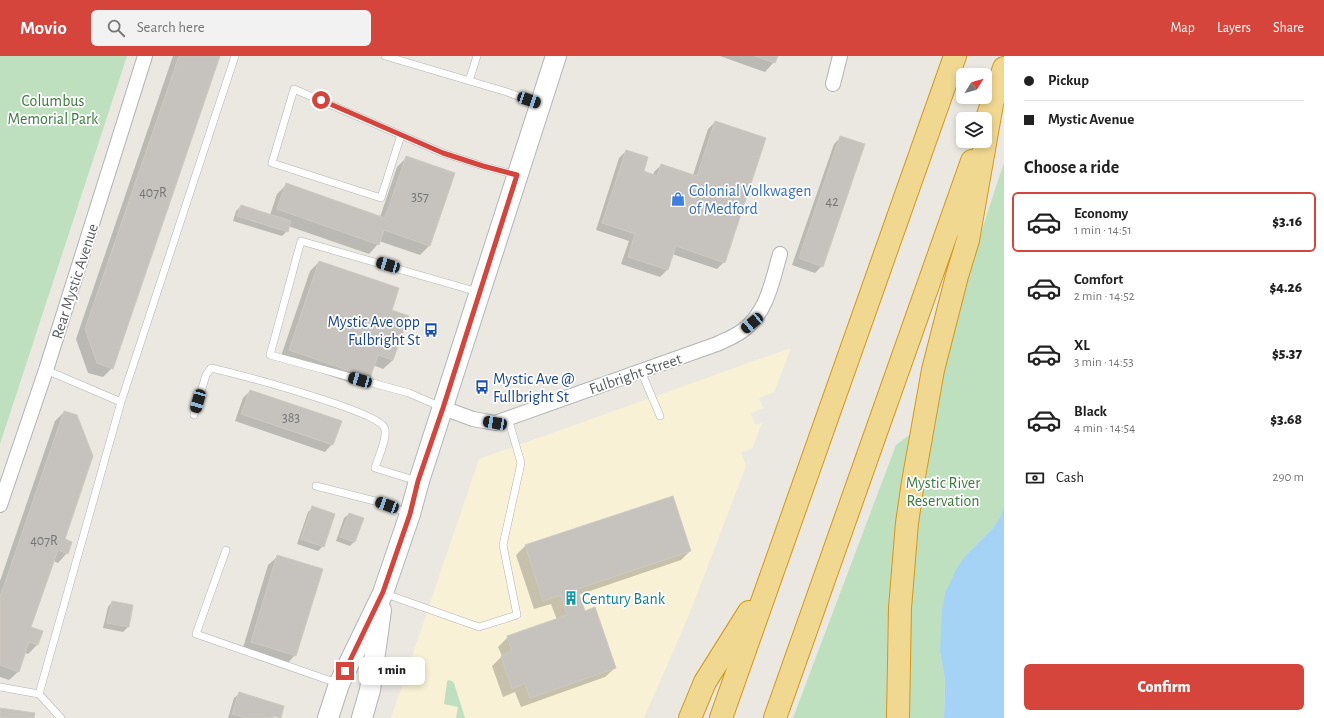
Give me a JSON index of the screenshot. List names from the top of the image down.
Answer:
{
  "streets": {
    "street": ["Rear Mystic Avenue", "Fulbright Street"]
  },
  "parks": ["Columbus Memorial Park", "Mystic River Reservation"],
  "places": {
    "shop": ["Colonial Volkwagen of Medford"],
    "bus stop": ["Mystic Ave opp Fulbright St", "Mystic Ave @ Fullbright St"],
    "building": ["Century Bank"]
  },
  "house_numbers": [
    "407R",
    "357",
    "42",
    "383",
    "407R"
  ],
  "north": "top right",
  "page": {
    "header": "Movio",
    "search": "Search here",
    "nav": ["Map", "Layers", "Share"],
    "banner": ["Pickup", "Mystic Avenue"],
    "heading": "Choose a ride",
    "list": [
      {
        "name": "Economy",
        "note": "1 min · 14:51",
        "value": "$3.16"
      },
      {
        "name": "Comfort",
        "note": "2 min · 14:52",
        "value": "$4.26"
      },
      {
        "name": "XL",
        "note": "3 min · 14:53",
        "value": "$5.37"
      },
      {
        "name": "Black",
        "note": "4 min · 14:54",
        "value": "$3.68"
      }
    ],
    "pay": ["Cash", "290 m"],
    "buttons": "Confirm",
    "bubble": "1 min"
  }
}
